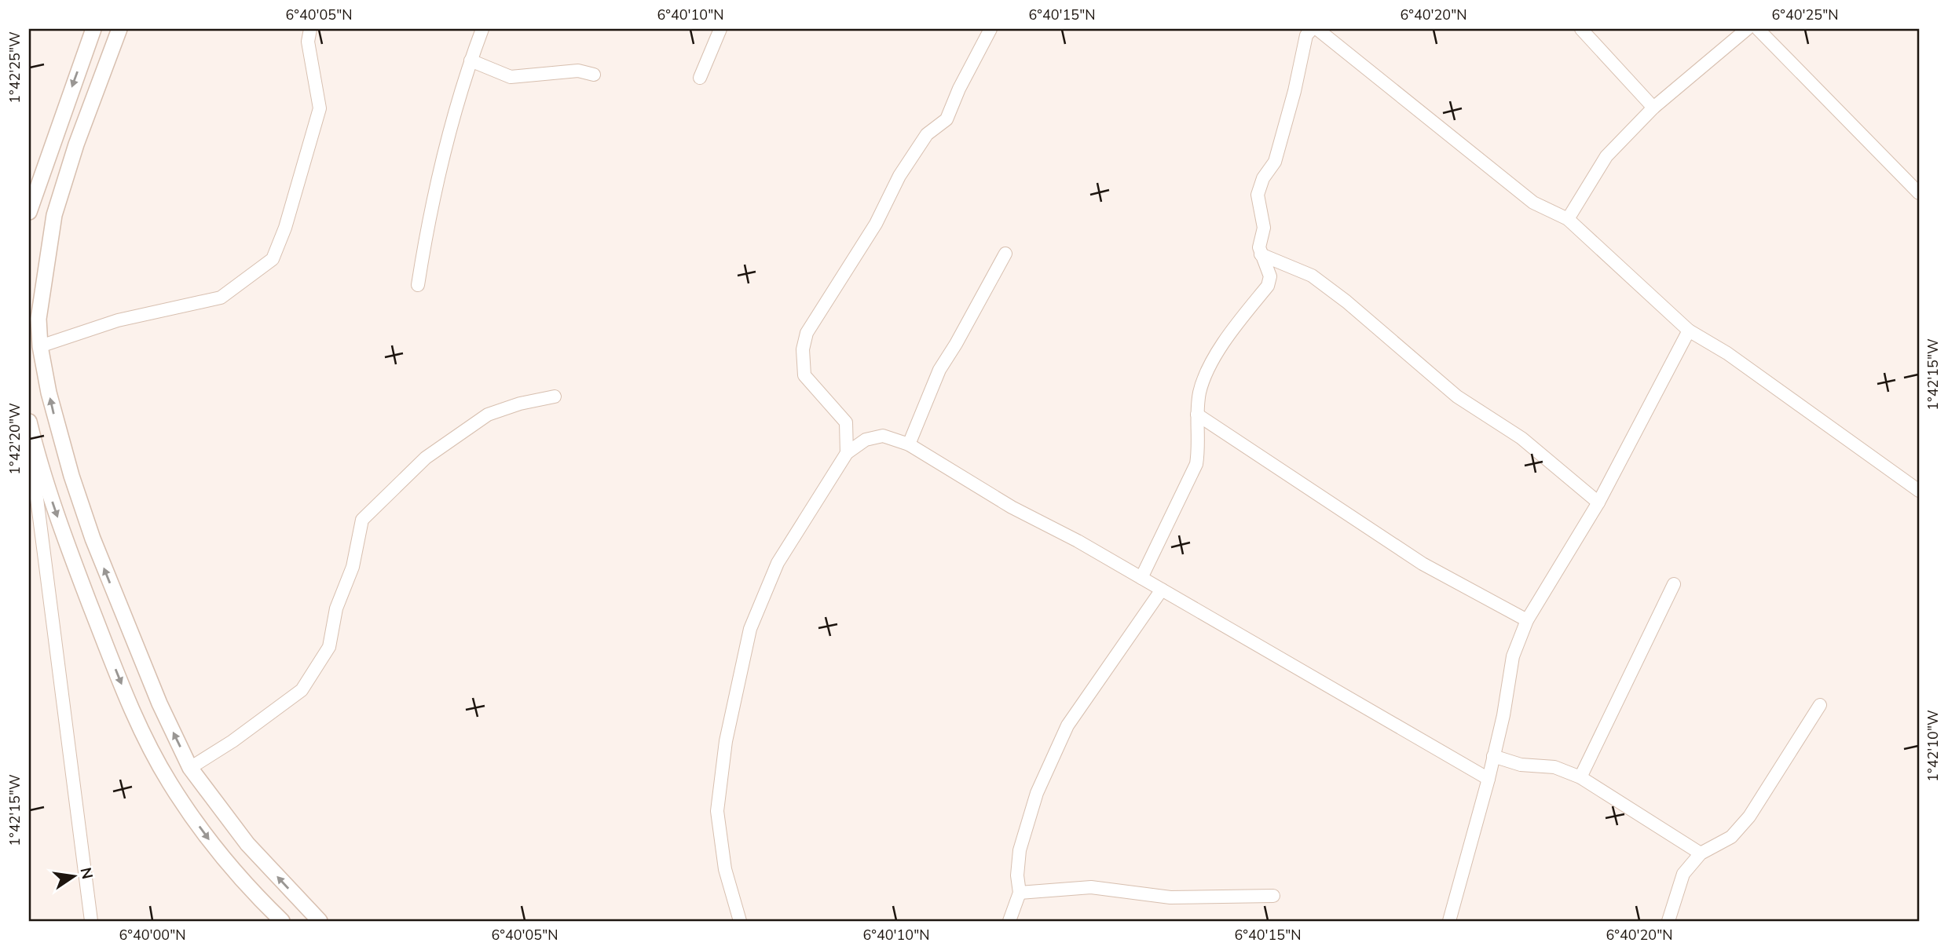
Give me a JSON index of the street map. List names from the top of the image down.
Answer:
{
  "north": "right",
  "coordinates": [
    "6°40'05\"N",
    "6°40'10\"N",
    "6°40'15\"N",
    "6°40'20\"N",
    "6°40'25\"N",
    "1°42'25\"W",
    "1°42'15\"W",
    "1°42'20\"W",
    "1°42'10\"W",
    "6°40'00\"N"
  ]
}
